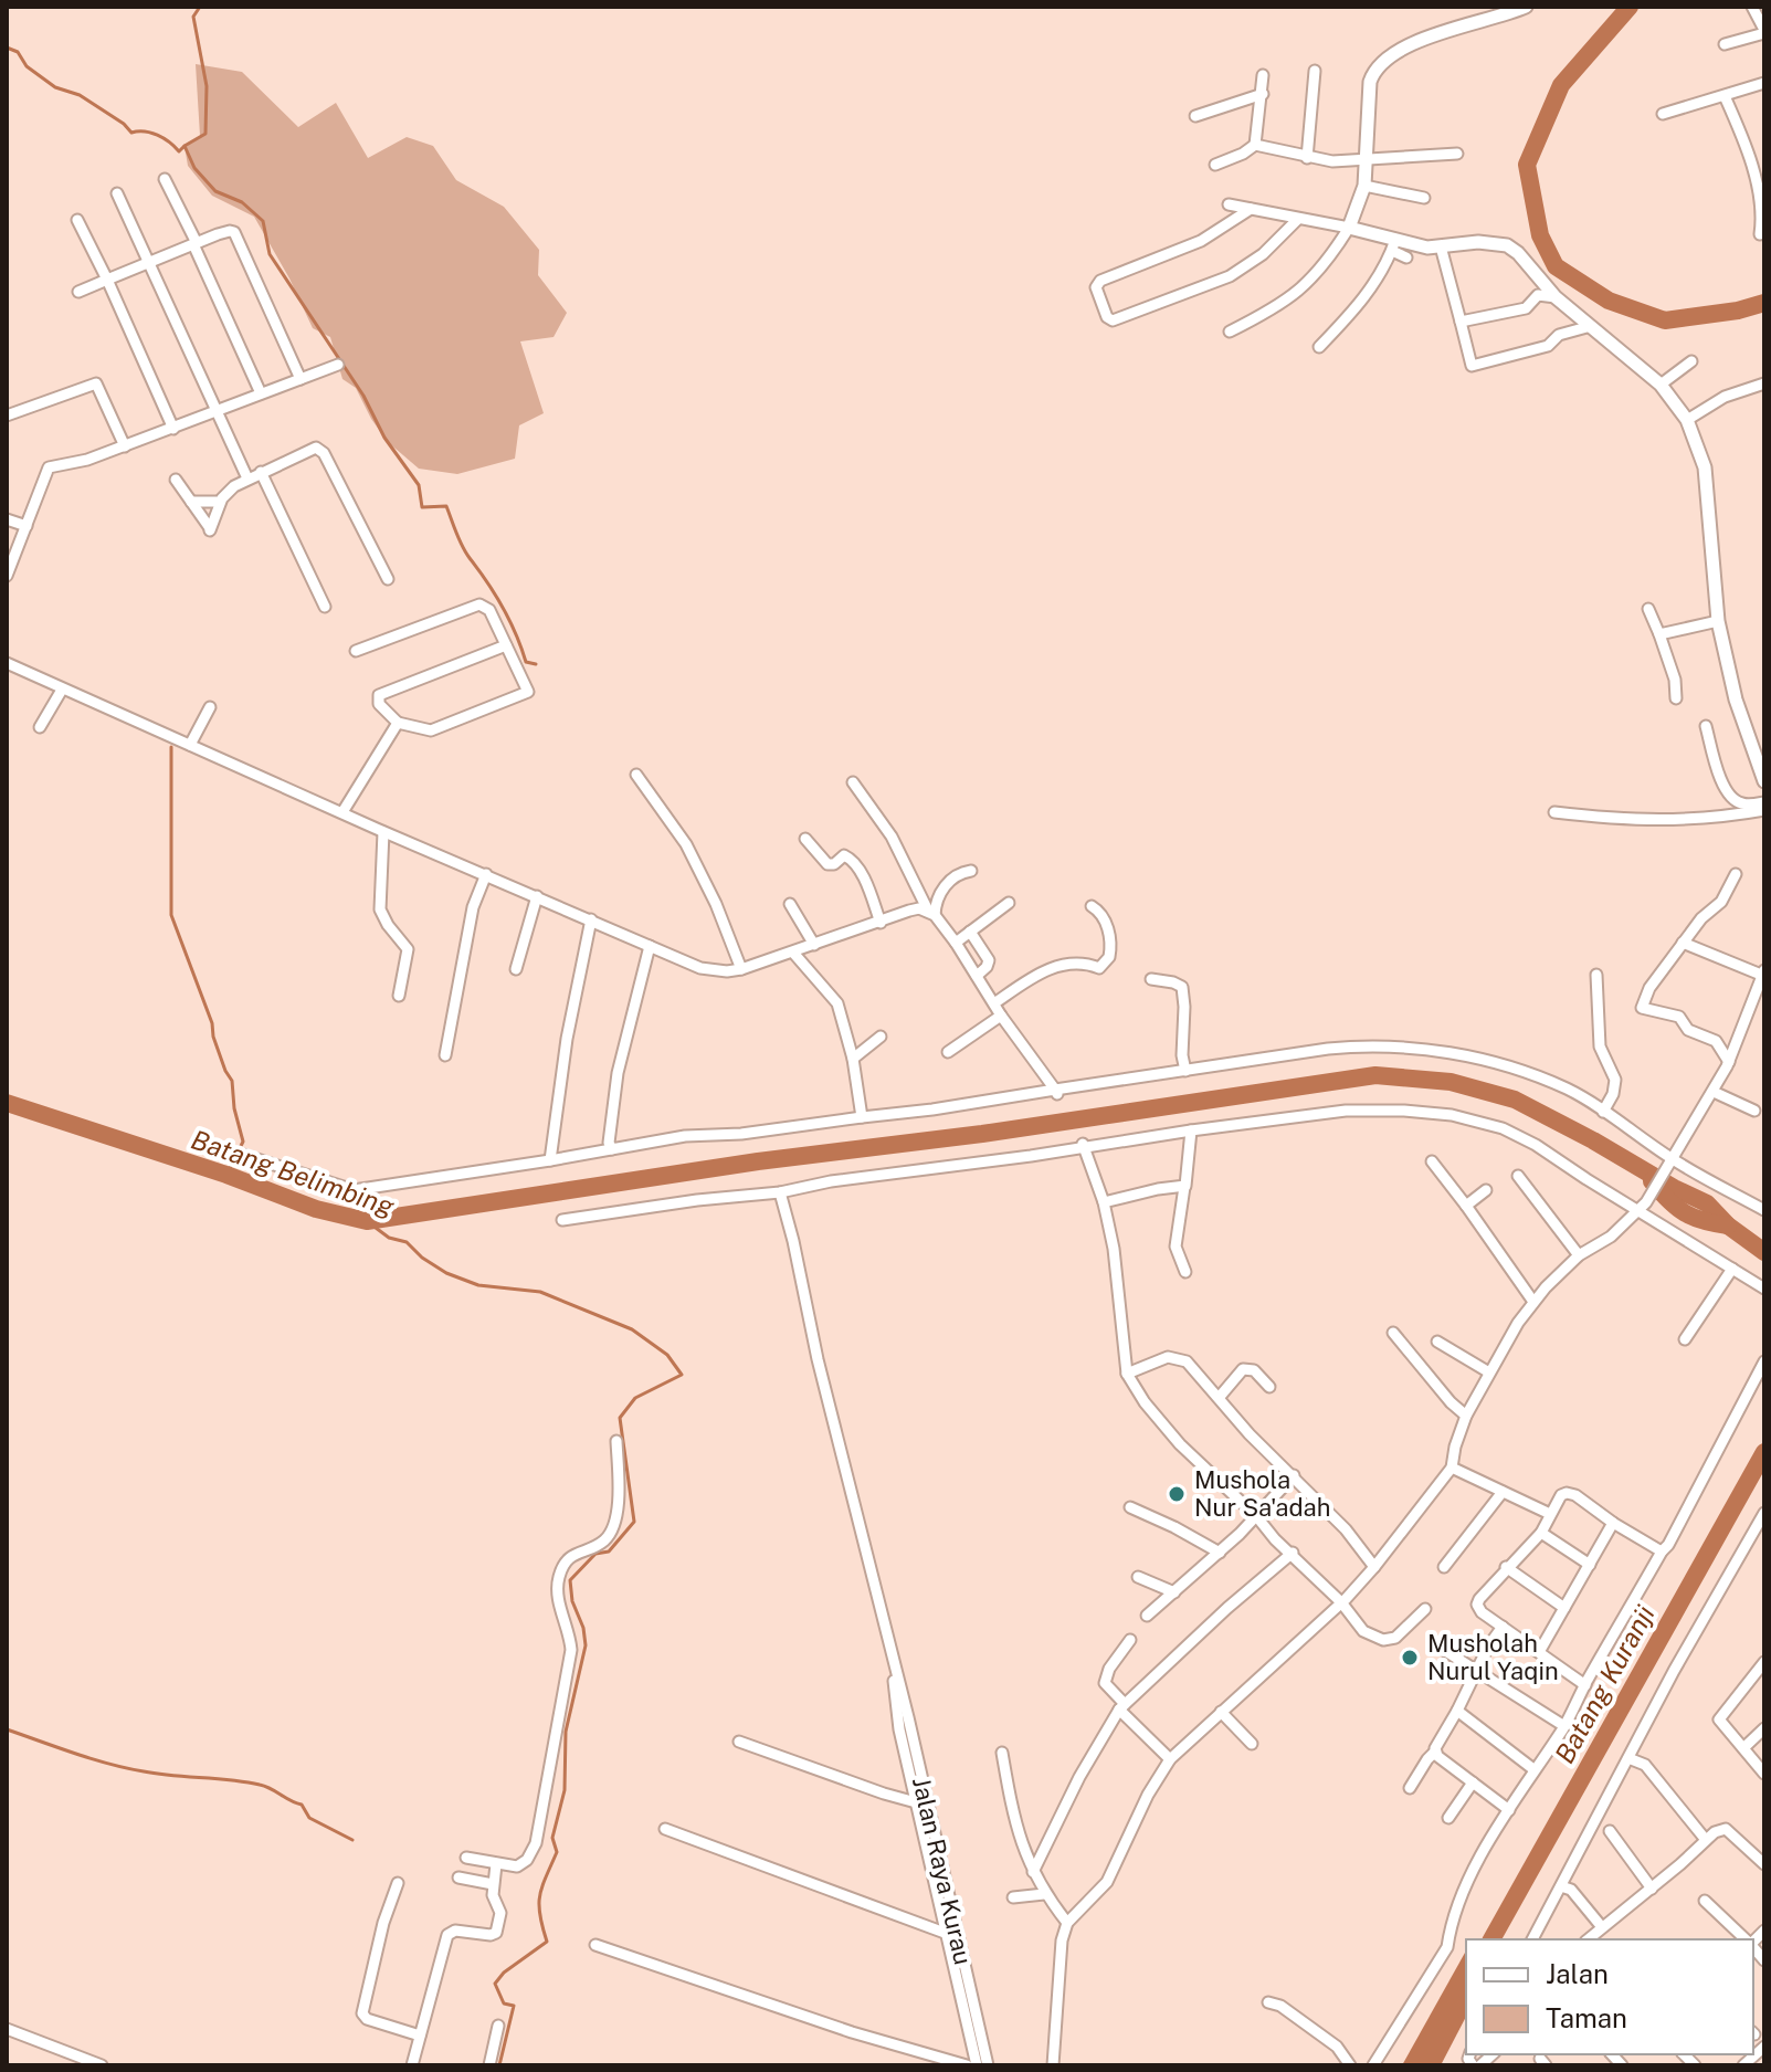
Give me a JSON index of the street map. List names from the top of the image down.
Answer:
{
  "streets": {
    "street": ["Jalan Raya Kurau"]
  },
  "water": ["Batang Belimbing", "Batang Kuranji"],
  "places": ["Mushola Nur Sa'adah", "Musholah Nurul Yaqin"],
  "legend": ["Jalan", "Taman"]
}
